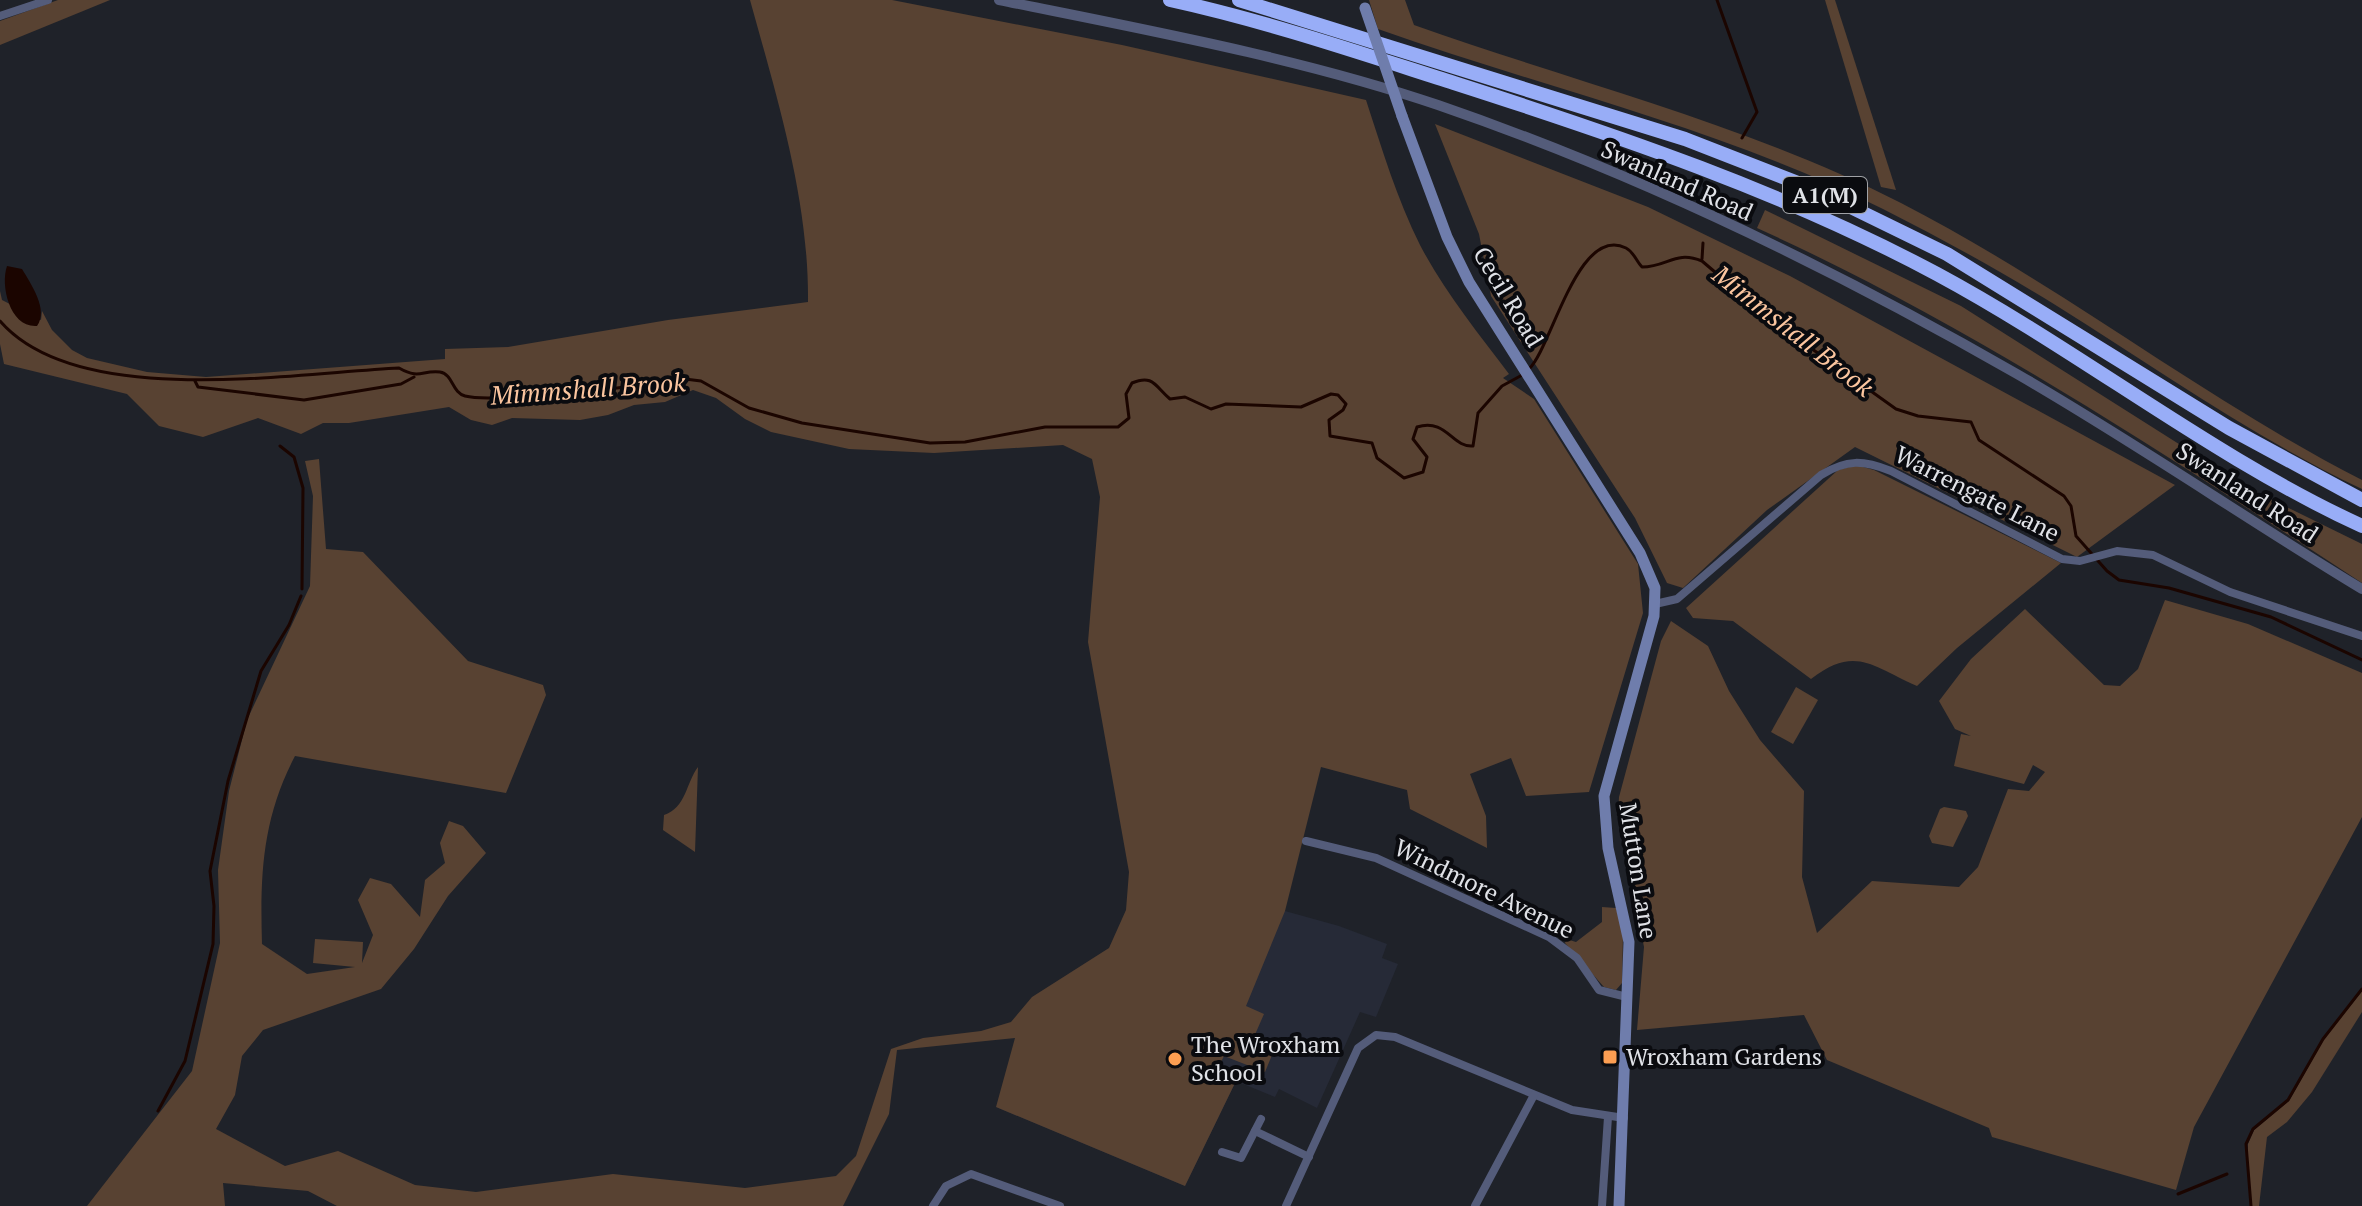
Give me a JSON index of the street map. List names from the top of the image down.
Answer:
{
  "streets": {
    "highway": ["A1(M)"],
    "main road": ["Cecil Road", "Mutton Lane"],
    "street": ["Swanland Road", "Warrengate Lane", "Windmore Avenue"]
  },
  "crossings": [
    ["Cecil Road", "Warrengate Lane"],
    ["Cecil Road", "Mutton Lane"],
    ["Warrengate Lane", "Mutton Lane"],
    ["Mutton Lane", "Windmore Avenue"]
  ],
  "water": ["Mimmshall Brook"],
  "places": {
    "transit": ["Wroxham Gardens"],
    "other": ["The Wroxham School"]
  }
}
